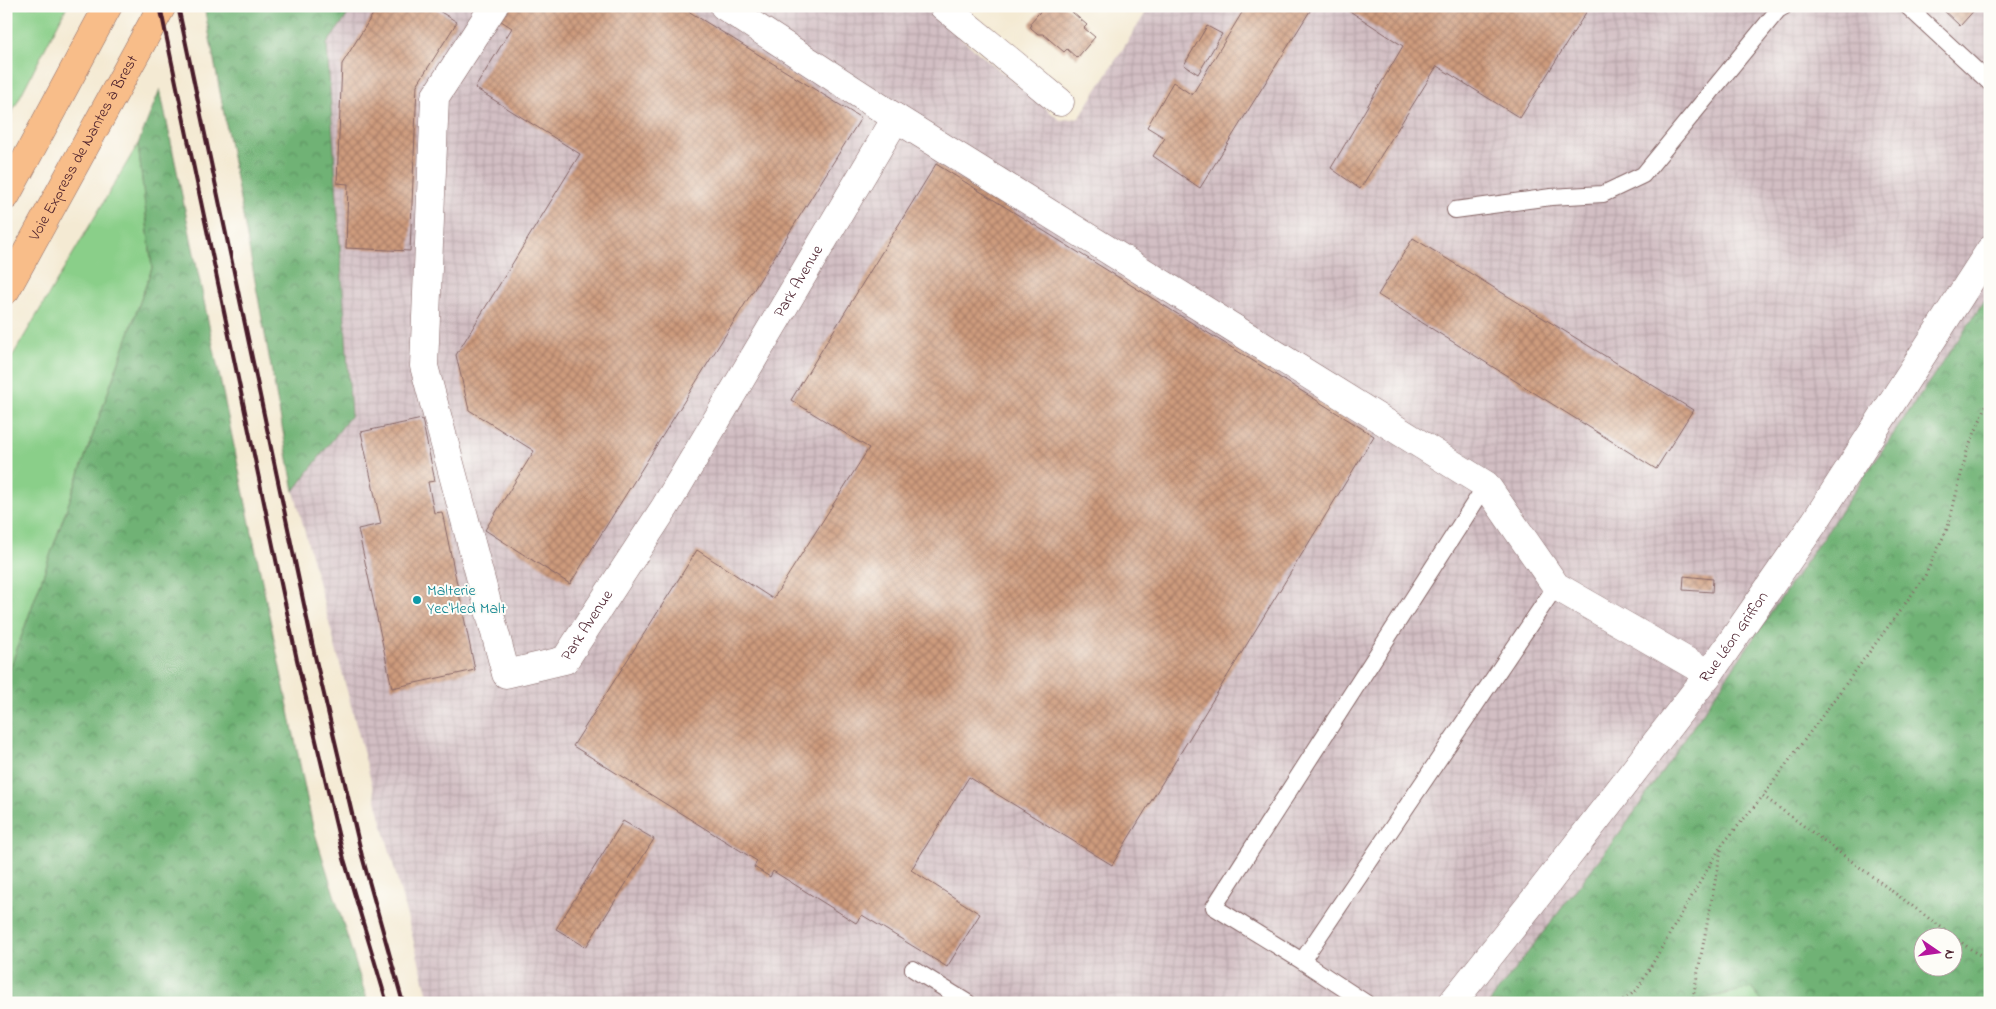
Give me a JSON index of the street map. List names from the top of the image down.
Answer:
{
  "streets": {
    "highway": ["Voie Express de Nantes à Brest"],
    "street": ["Park Avenue", "Rue Léon Griffon"]
  },
  "places": ["Malterie Yec'Hed Malt"],
  "north": "right"
}
